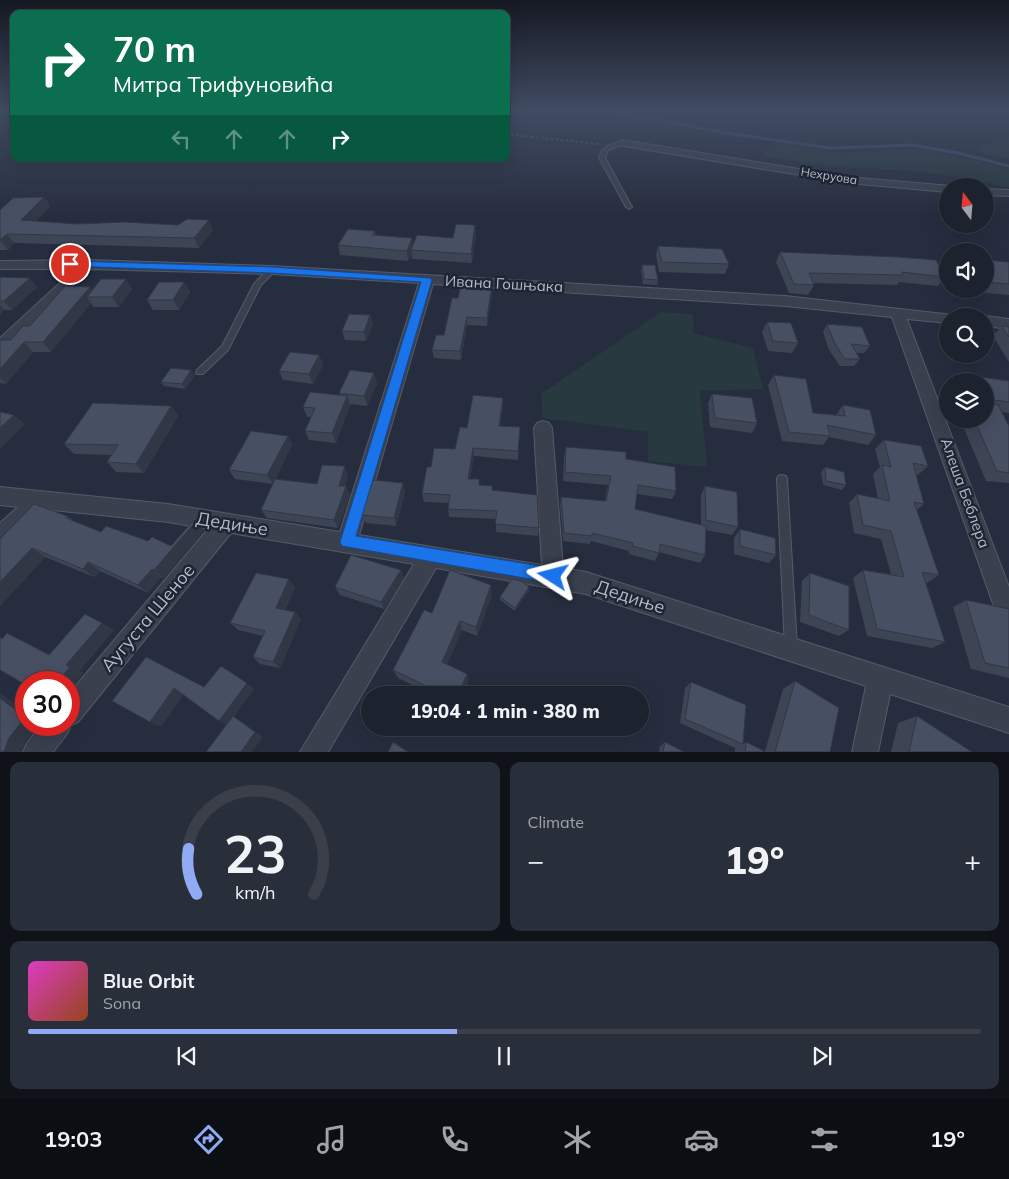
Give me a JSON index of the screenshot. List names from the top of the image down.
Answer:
{
  "streets": {
    "street": [
      "Нехруова",
      "Ивана Гошњака",
      "Алеша Беблера",
      "Дедиње",
      "Аугуста Шеное"
    ]
  },
  "crossings": [
    ["Ивана Гошњака", "Алеша Беблера"],
    ["Дедиње", "Аугуста Шеное"]
  ],
  "north": "top",
  "page": {
    "turn": ["70 m", "Митра Трифуновића"],
    "limit": "30",
    "trip": "19:04 · 1 min · 380 m",
    "tile": "Climate",
    "heat": ["−", "19°", "+"],
    "song": ["Blue Orbit", "Sona"],
    "tabs": ["19:03", "19°"],
    "gauge": ["23", "km/h"]
  }
}
